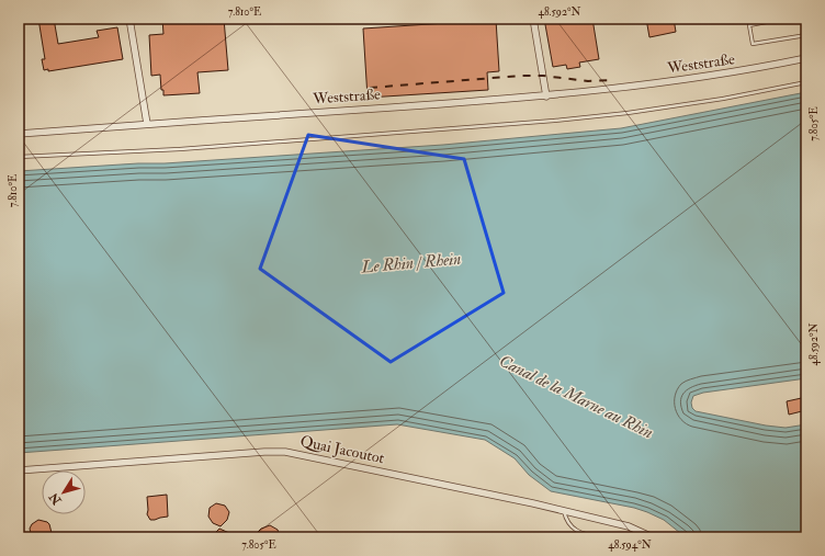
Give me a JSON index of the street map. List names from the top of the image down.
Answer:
{
  "streets": {
    "street": ["Weststraße", "Quai Jacoutot"]
  },
  "water": ["Le Rhin / Rhein", "Canal de la Marne au Rhin"],
  "north": "bottom left",
  "coordinates": [
    "7.810°E",
    "48.592°N",
    "7.805°E",
    "48.594°N"
  ]
}
